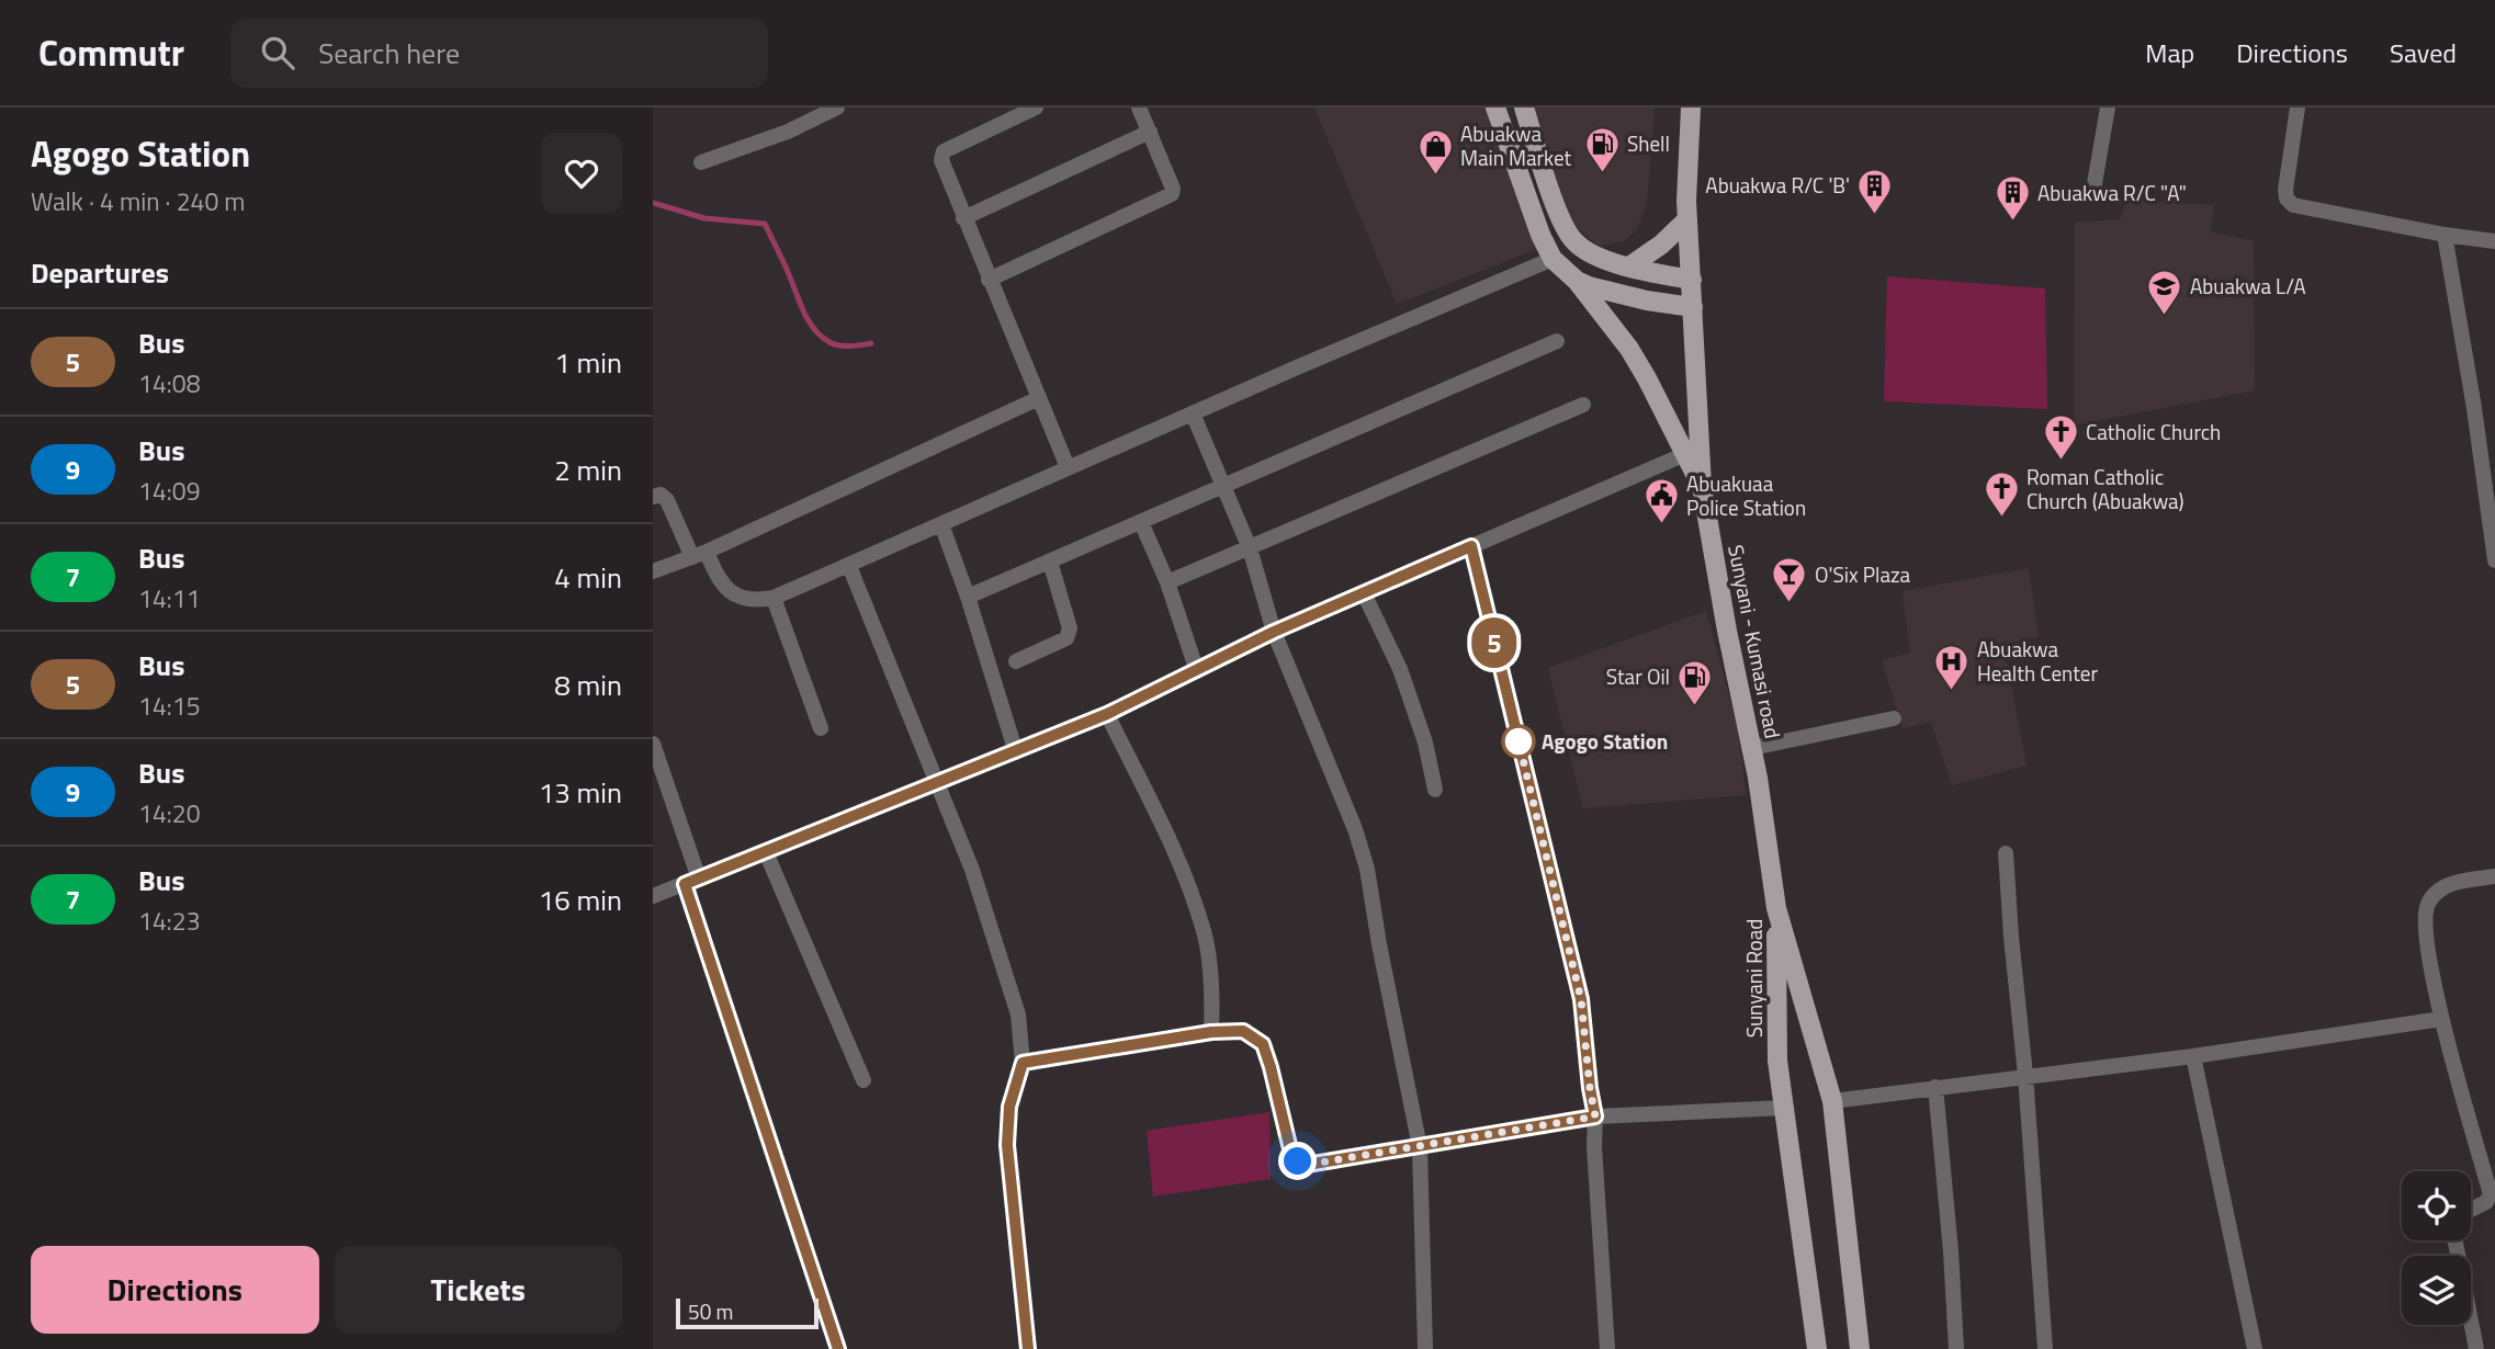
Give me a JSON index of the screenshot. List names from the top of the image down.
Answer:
{
  "streets": {
    "main road": ["Sunyani - Kumasi road", "Sunyani Road"]
  },
  "crossings": [
    ["Sunyani - Kumasi road", "Sunyani Road"]
  ],
  "places": {
    "fuel station": ["Shell", "Star Oil"],
    "shop": ["Abuakwa Main Market"],
    "building": ["Abuakwa R/C 'B'", "Abuakwa R/C \"A\""],
    "school or university": ["Abuakwa L/A"],
    "church": ["Catholic Church", "Roman Catholic Church (Abuakwa)"],
    "public building": ["Abuakuaa Police Station"],
    "bar": ["O'Six Plaza"],
    "hospital": ["Abuakwa Health Center"],
    "other": ["Agogo Station"]
  },
  "lines": ["bus line 5"],
  "scale_bar": "50 m",
  "page": {
    "header": "Commutr",
    "search": "Search here",
    "nav": ["Map", "Directions", "Saved"],
    "heading": [
      ["Agogo Station", "Walk · 4 min · 240 m"],
      "Departures"
    ],
    "on_map": "5",
    "list": [
      {
        "mark": "5",
        "name": "Bus",
        "note": "14:08",
        "value": "1 min"
      },
      {
        "mark": "9",
        "name": "Bus",
        "note": "14:09",
        "value": "2 min"
      },
      {
        "mark": "7",
        "name": "Bus",
        "note": "14:11",
        "value": "4 min"
      },
      {
        "mark": "5",
        "name": "Bus",
        "note": "14:15",
        "value": "8 min"
      },
      {
        "mark": "9",
        "name": "Bus",
        "note": "14:20",
        "value": "13 min"
      },
      {
        "mark": "7",
        "name": "Bus",
        "note": "14:23",
        "value": "16 min"
      }
    ],
    "buttons": ["Directions", "Tickets"],
    "scale": "50 m"
  }
}
